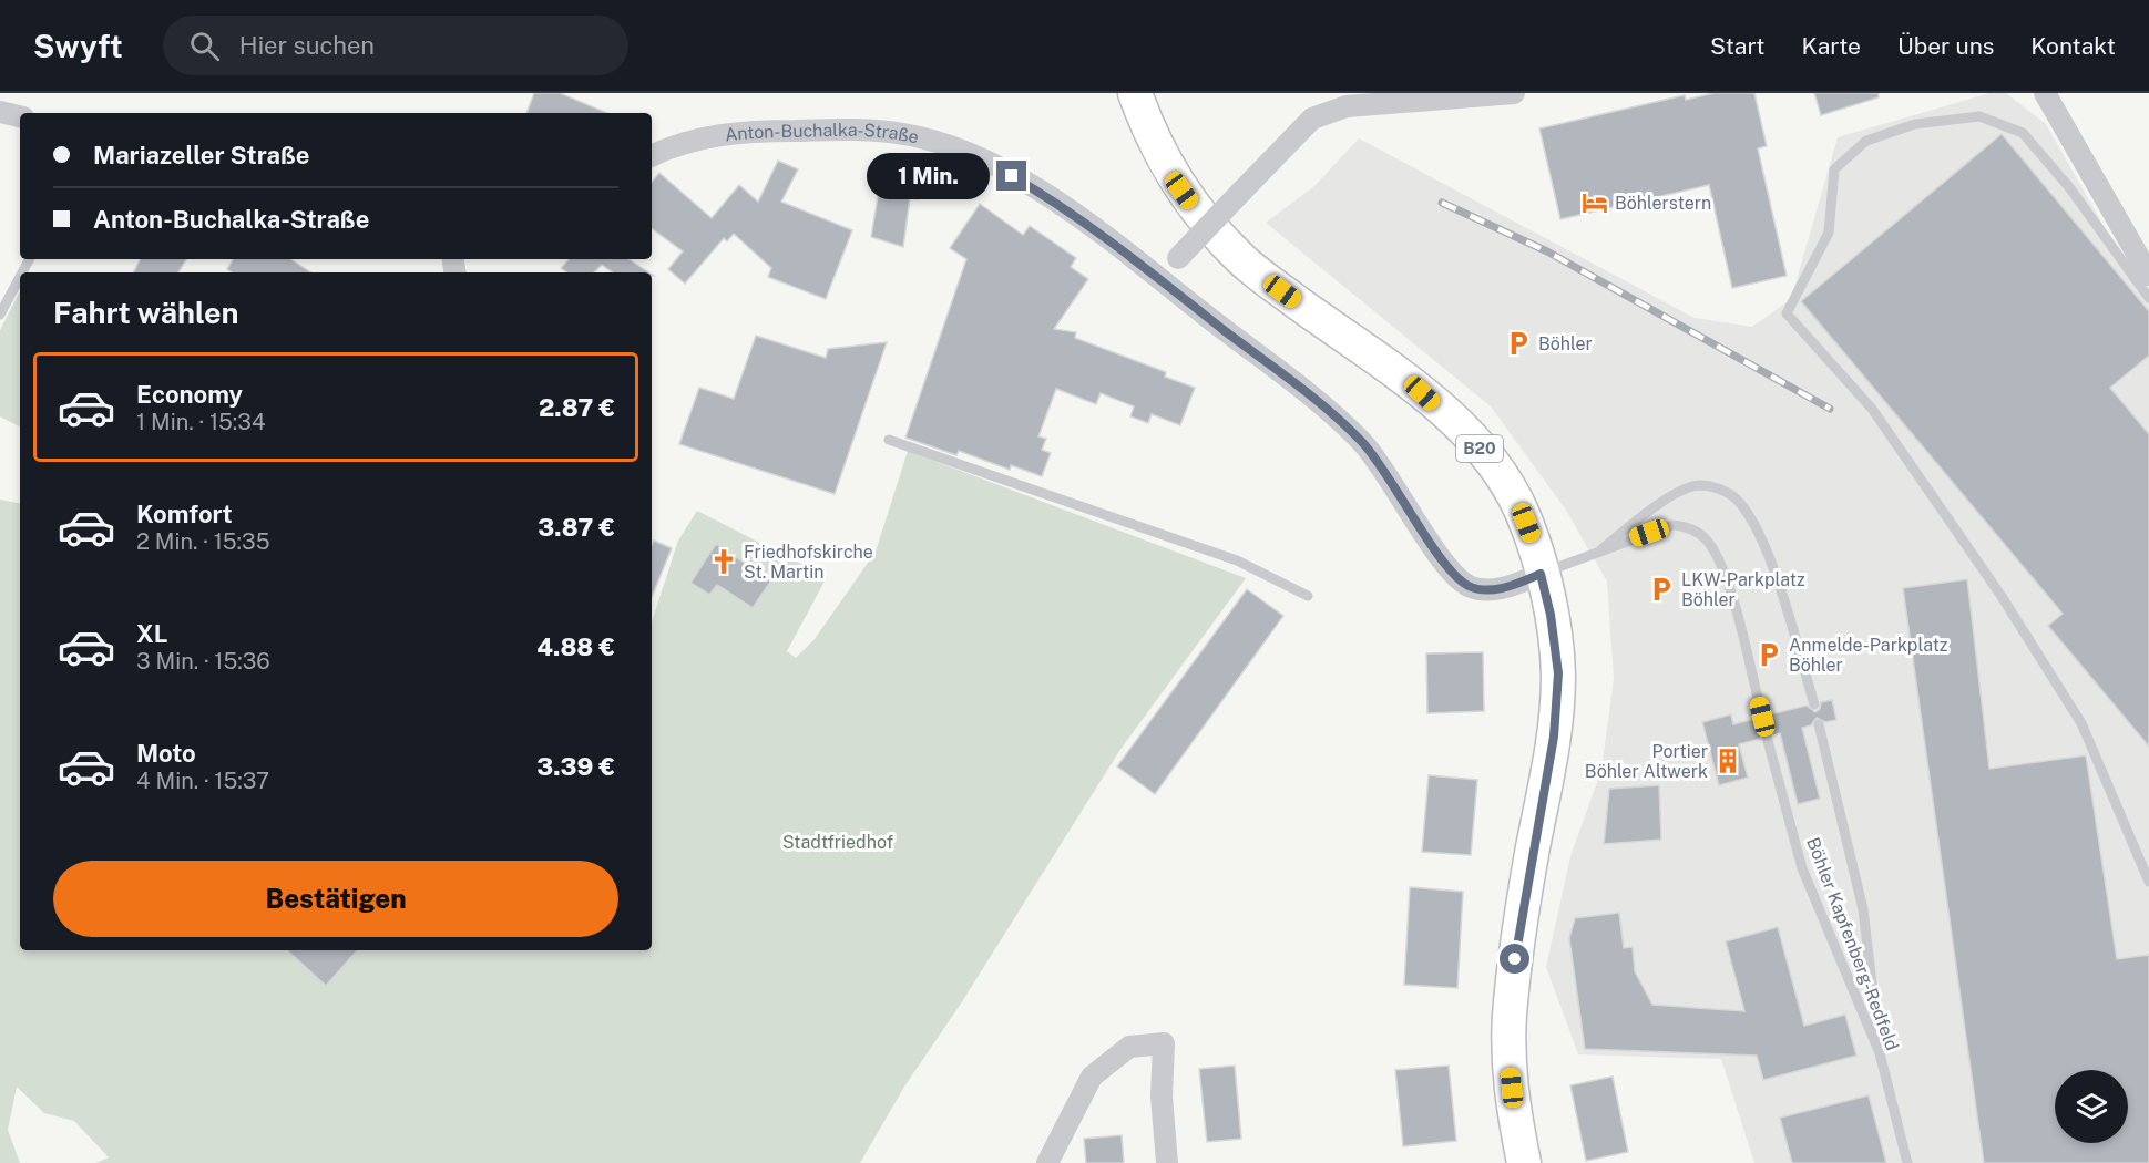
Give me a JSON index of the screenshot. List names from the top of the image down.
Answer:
{
  "streets": {
    "main road": ["B20"],
    "street": ["Anton-Buchalka-Straße"],
    "lane": ["Böhler Kapfenberg-Redfeld"]
  },
  "crossings": [
    ["Anton-Buchalka-Straße", "B20"]
  ],
  "parks": ["Stadtfriedhof"],
  "places": {
    "hotel": ["Böhlerstern"],
    "parking": ["Böhler", "LKW-Parkplatz Böhler", "Anmelde-Parkplatz Böhler"],
    "church": ["Friedhofskirche St. Martin"],
    "building": ["Portier Böhler Altwerk"]
  },
  "page": {
    "header": "Swyft",
    "search": "Hier suchen",
    "nav": [
      "Start",
      "Karte",
      "Über uns",
      "Kontakt"
    ],
    "banner": ["Mariazeller Straße", "Anton-Buchalka-Straße"],
    "bubble": "1 Min.",
    "heading": "Fahrt wählen",
    "list": [
      {
        "name": "Economy",
        "note": "1 Min. · 15:34",
        "value": "2.87 €"
      },
      {
        "name": "Komfort",
        "note": "2 Min. · 15:35",
        "value": "3.87 €"
      },
      {
        "name": "XL",
        "note": "3 Min. · 15:36",
        "value": "4.88 €"
      },
      {
        "name": "Moto",
        "note": "4 Min. · 15:37",
        "value": "3.39 €"
      }
    ],
    "buttons": "Bestätigen"
  }
}
